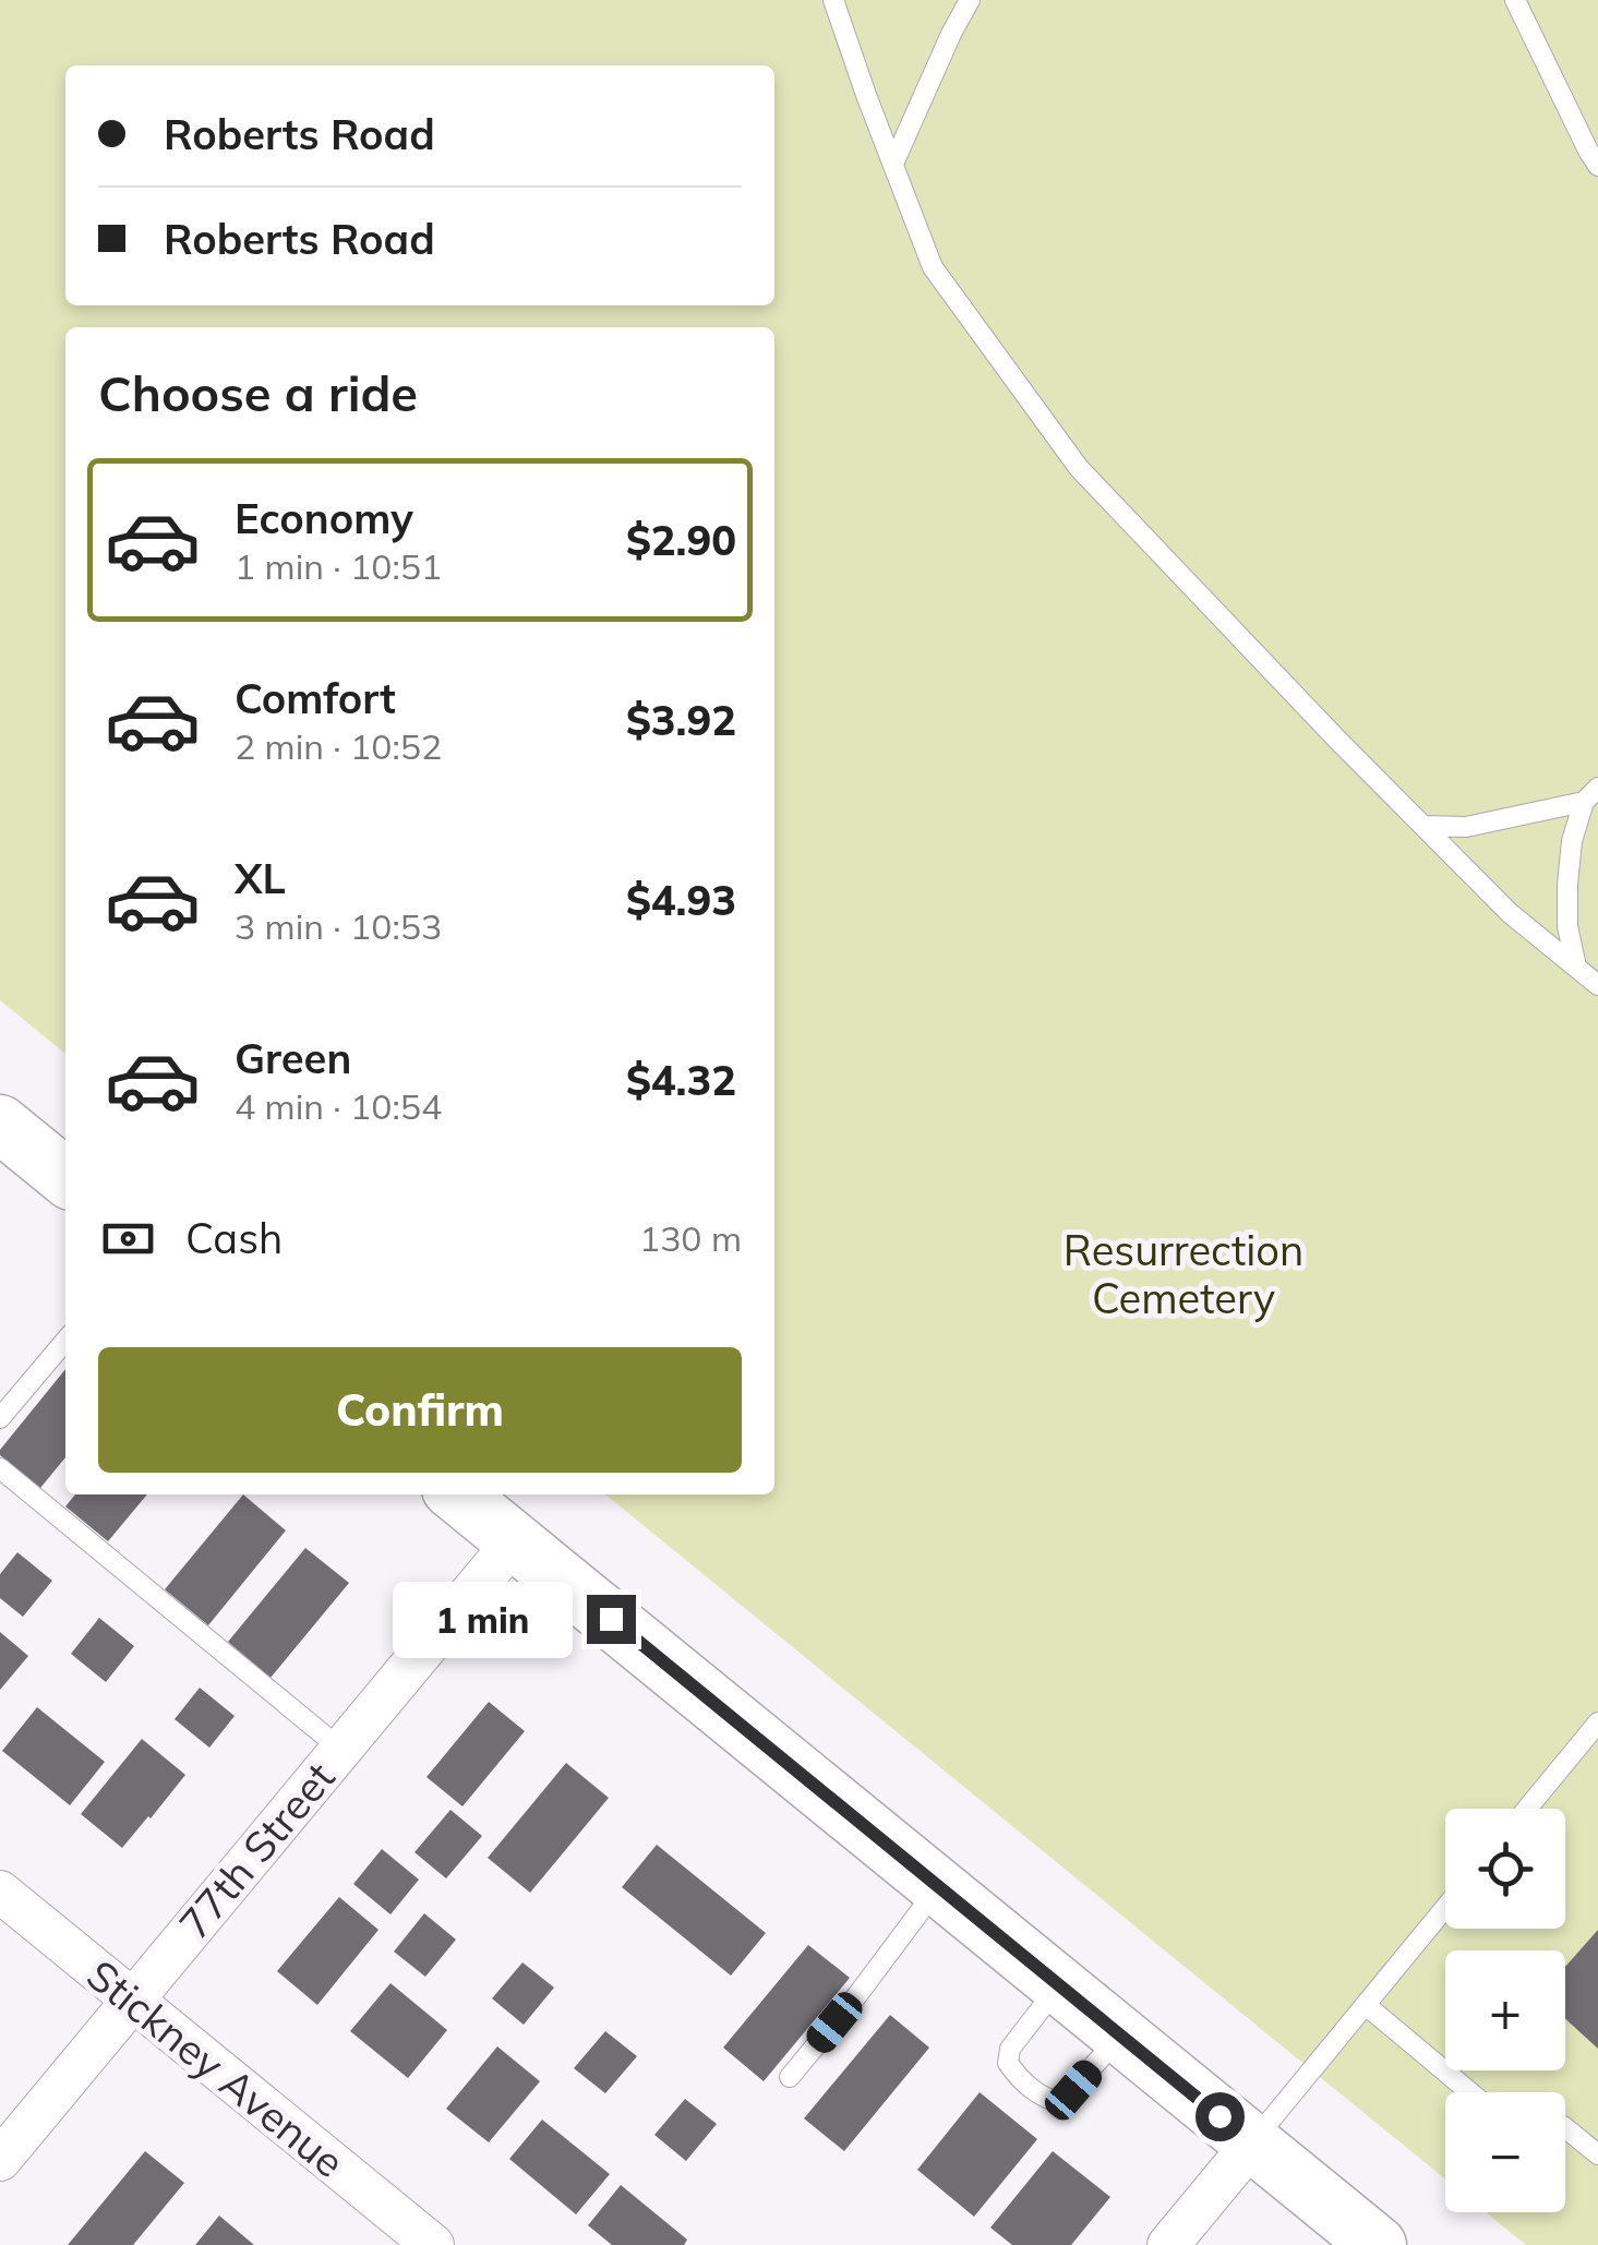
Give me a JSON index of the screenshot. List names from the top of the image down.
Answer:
{
  "streets": {
    "street": ["77th Street", "Stickney Avenue"]
  },
  "crossings": [
    ["77th Street", "Stickney Avenue"]
  ],
  "parks": ["Resurrection Cemetery"],
  "page": {
    "banner": ["Roberts Road", "Roberts Road"],
    "heading": "Choose a ride",
    "list": [
      {
        "name": "Economy",
        "note": "1 min · 10:51",
        "value": "$2.90"
      },
      {
        "name": "Comfort",
        "note": "2 min · 10:52",
        "value": "$3.92"
      },
      {
        "name": "XL",
        "note": "3 min · 10:53",
        "value": "$4.93"
      },
      {
        "name": "Green",
        "note": "4 min · 10:54",
        "value": "$4.32"
      }
    ],
    "pay": ["Cash", "130 m"],
    "buttons": "Confirm",
    "bubble": "1 min",
    "map_buttons": ["+", "−"]
  }
}
